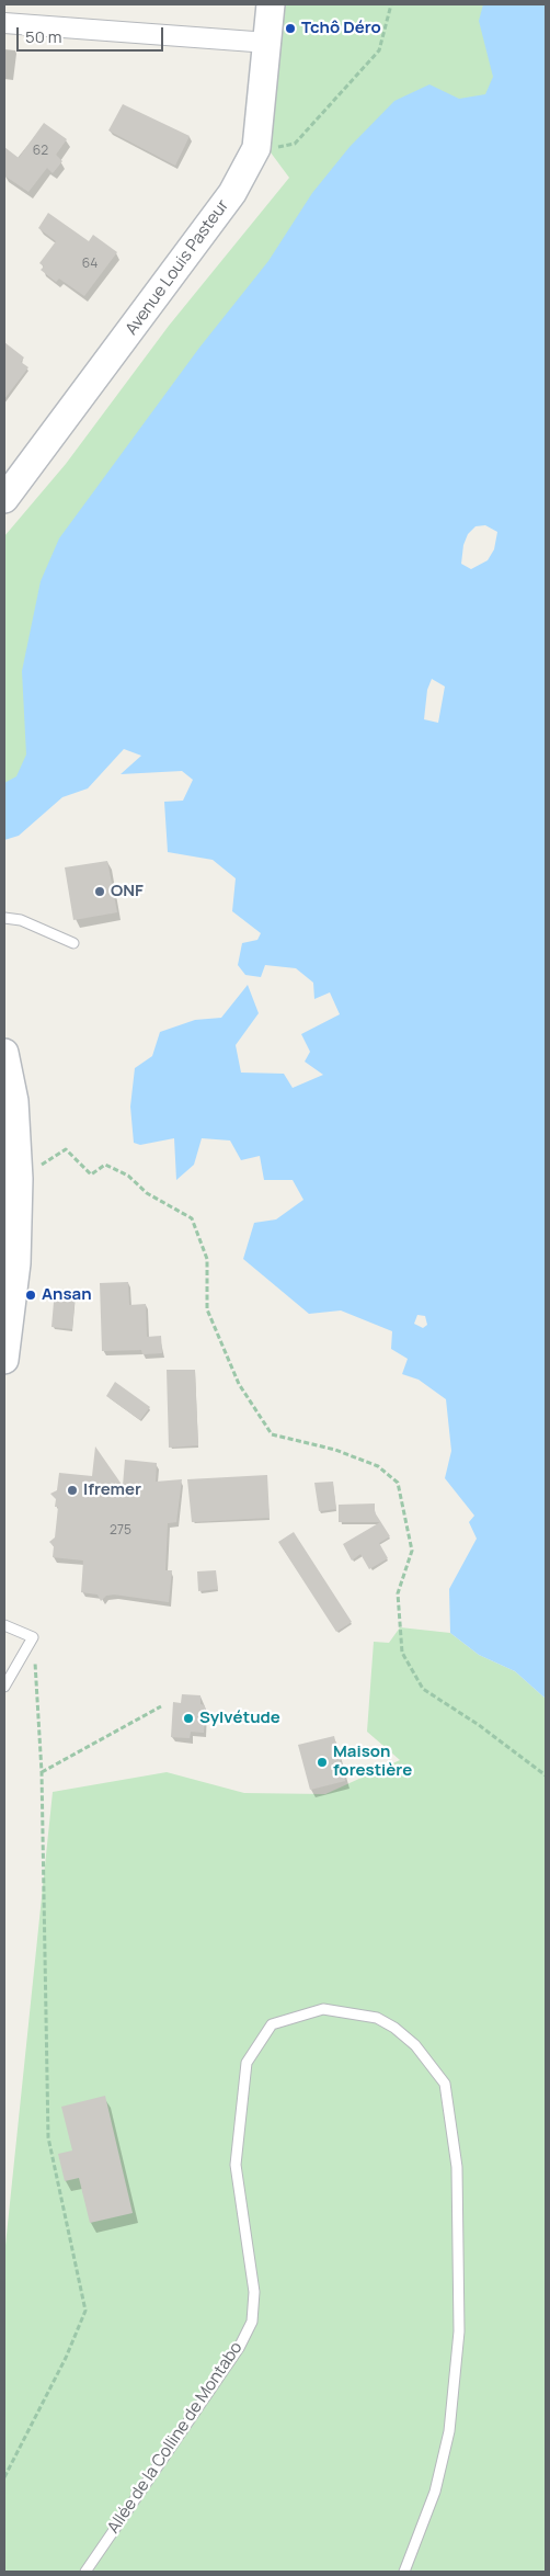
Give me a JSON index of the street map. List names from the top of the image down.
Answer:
{
  "streets": {
    "street": ["Avenue Louis Pasteur"],
    "lane": ["Allée de la Colline de Montabo"]
  },
  "places": [
    "Tchô Déro",
    "ONF",
    "Ansan",
    "Ifremer",
    "Sylvétude",
    "Maison forestière"
  ],
  "house_numbers": ["62", "64", "275"],
  "scale_bar": "50 m"
}
